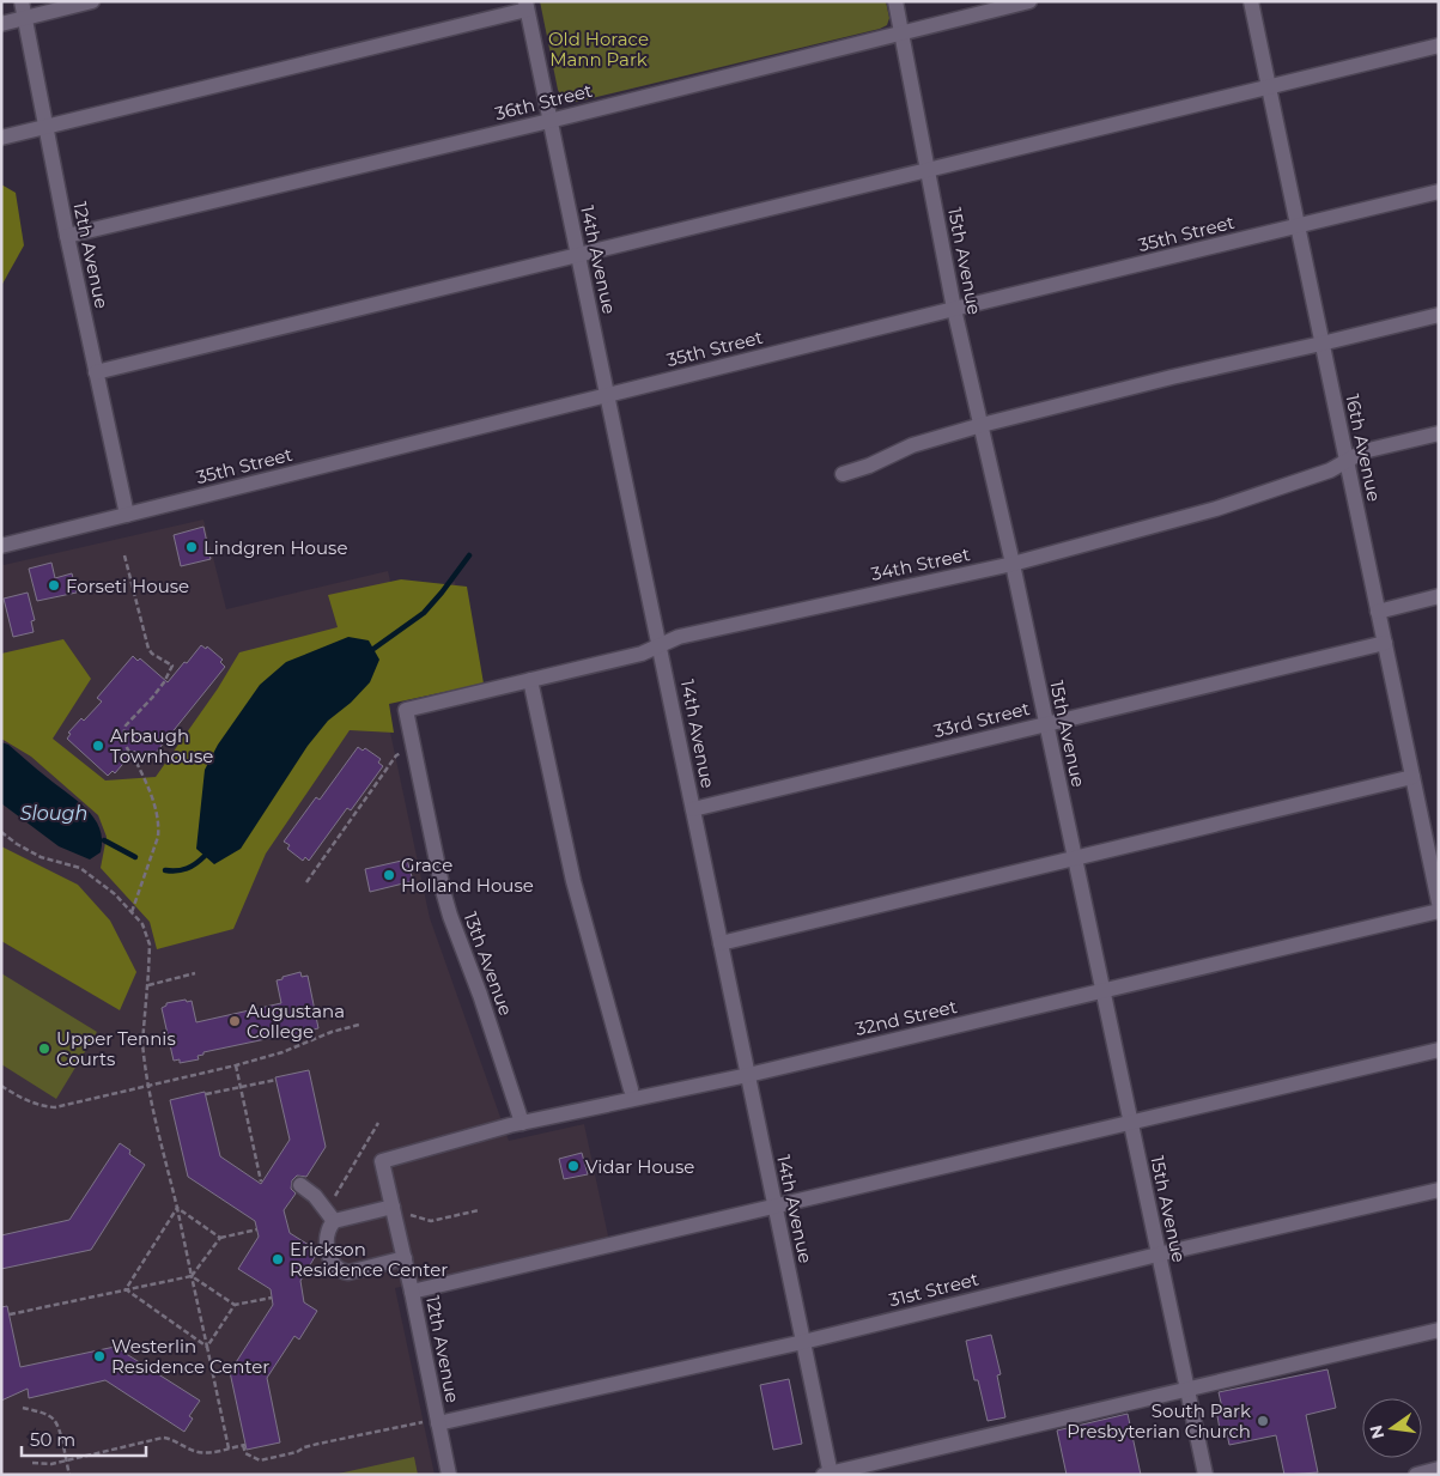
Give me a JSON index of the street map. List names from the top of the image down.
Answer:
{
  "streets": {
    "street": [
      "36th Street",
      "35th Street",
      "12th Avenue",
      "14th Avenue",
      "15th Avenue",
      "16th Avenue",
      "34th Street",
      "33rd Street",
      "13th Avenue",
      "32nd Street",
      "31st Street"
    ]
  },
  "crossings": [
    ["36th Street", "12th Avenue"],
    ["36th Street", "14th Avenue"],
    ["36th Street", "15th Avenue"],
    ["35th Street", "12th Avenue"],
    ["35th Street", "14th Avenue"],
    ["35th Street", "15th Avenue"],
    ["35th Street", "16th Avenue"],
    ["12th Avenue", "32nd Street"],
    ["12th Avenue", "31st Street"],
    ["14th Avenue", "34th Street"],
    ["14th Avenue", "33rd Street"],
    ["14th Avenue", "32nd Street"],
    ["14th Avenue", "31st Street"],
    ["15th Avenue", "34th Street"],
    ["15th Avenue", "33rd Street"],
    ["15th Avenue", "32nd Street"],
    ["15th Avenue", "31st Street"],
    ["16th Avenue", "34th Street"],
    ["16th Avenue", "33rd Street"],
    ["34th Street", "13th Avenue"],
    ["13th Avenue", "32nd Street"]
  ],
  "water": ["Slough"],
  "parks": ["Old Horace Mann Park"],
  "places": [
    "Lindgren House",
    "Forseti House",
    "Arbaugh Townhouse",
    "Grace Holland House",
    "Augustana College",
    "Upper Tennis Courts",
    "Vidar House",
    "Erickson Residence Center",
    "Westerlin Residence Center",
    "South Park Presbyterian Church"
  ],
  "scale_bar": "50 m",
  "north": "left"
}
